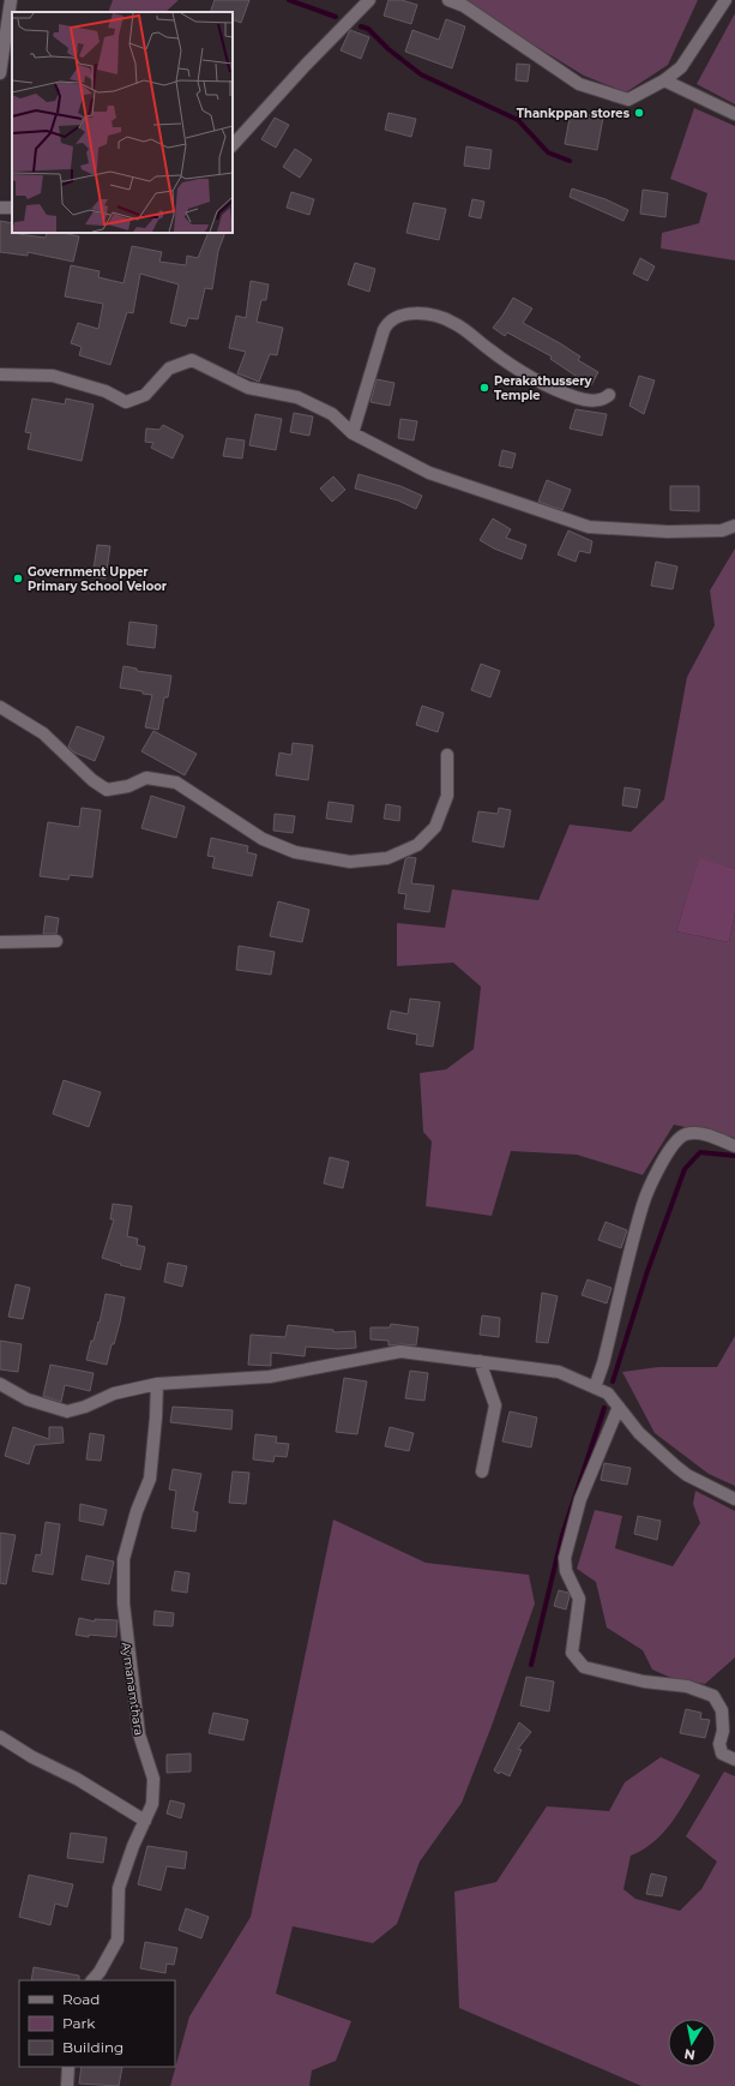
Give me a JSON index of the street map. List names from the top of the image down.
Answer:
{
  "streets": {
    "street": ["Aymanamthara"]
  },
  "places": ["Thankppan stores", "Perakathussery Temple", "Government Upper Primary School Veloor"],
  "legend": ["Road", "Park", "Building"],
  "north": "bottom"
}
